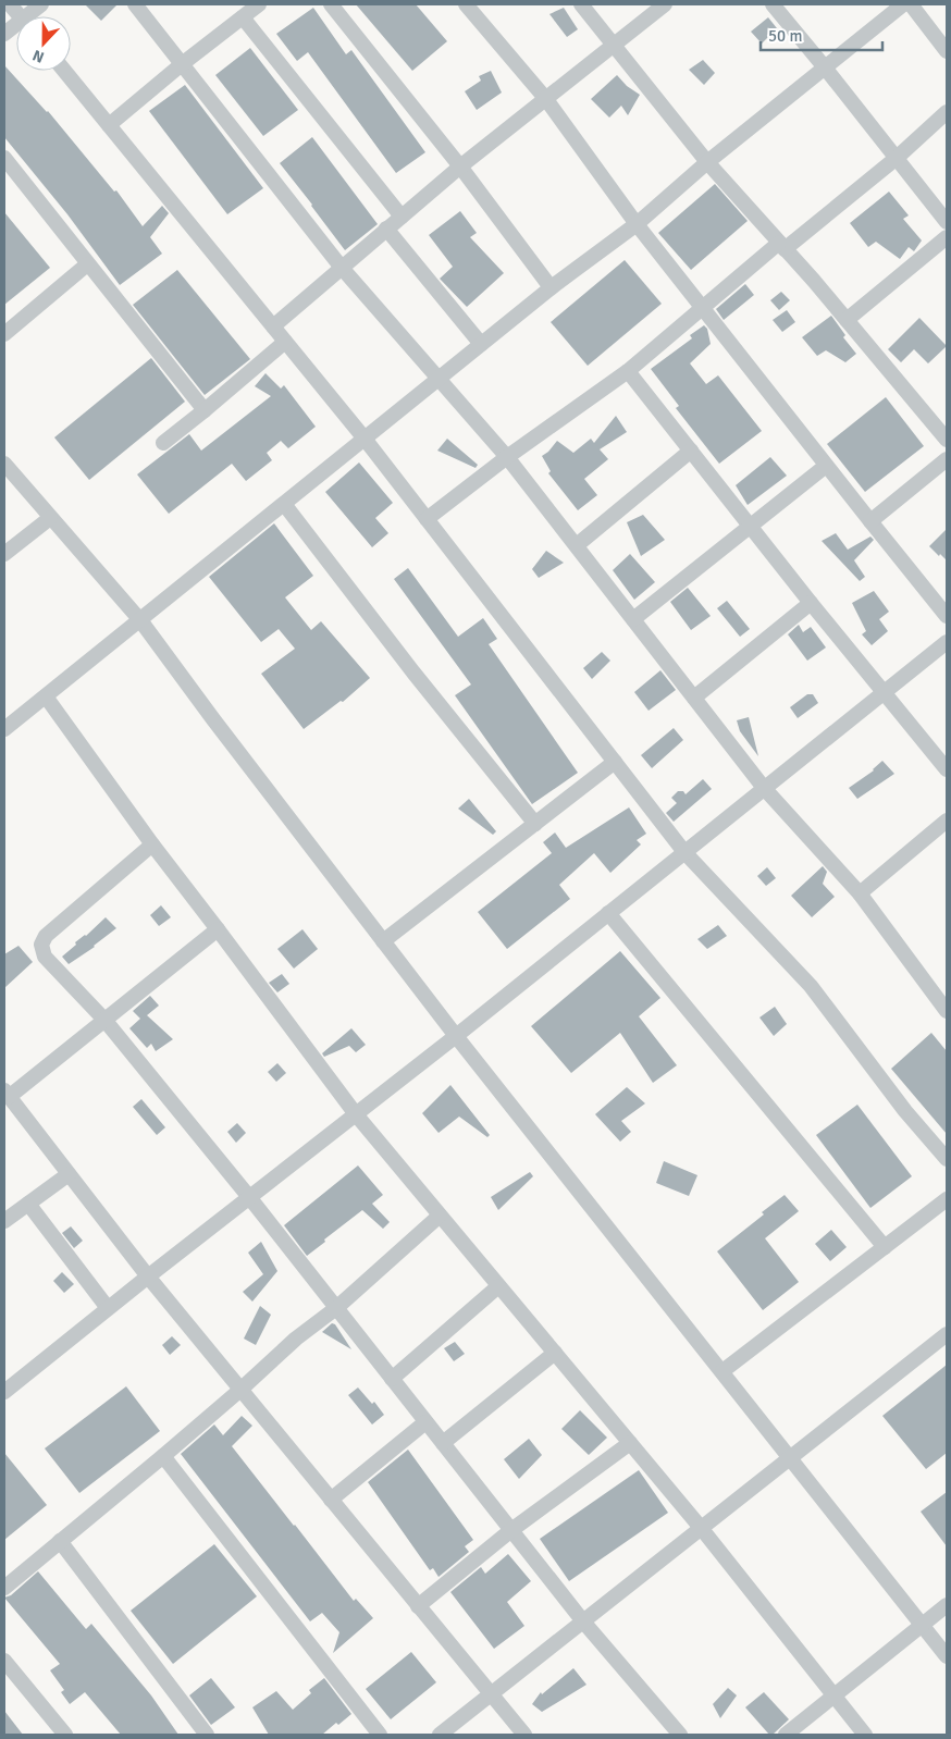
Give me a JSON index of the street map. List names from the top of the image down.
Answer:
{
  "scale_bar": "50 m",
  "north": "bottom"
}
